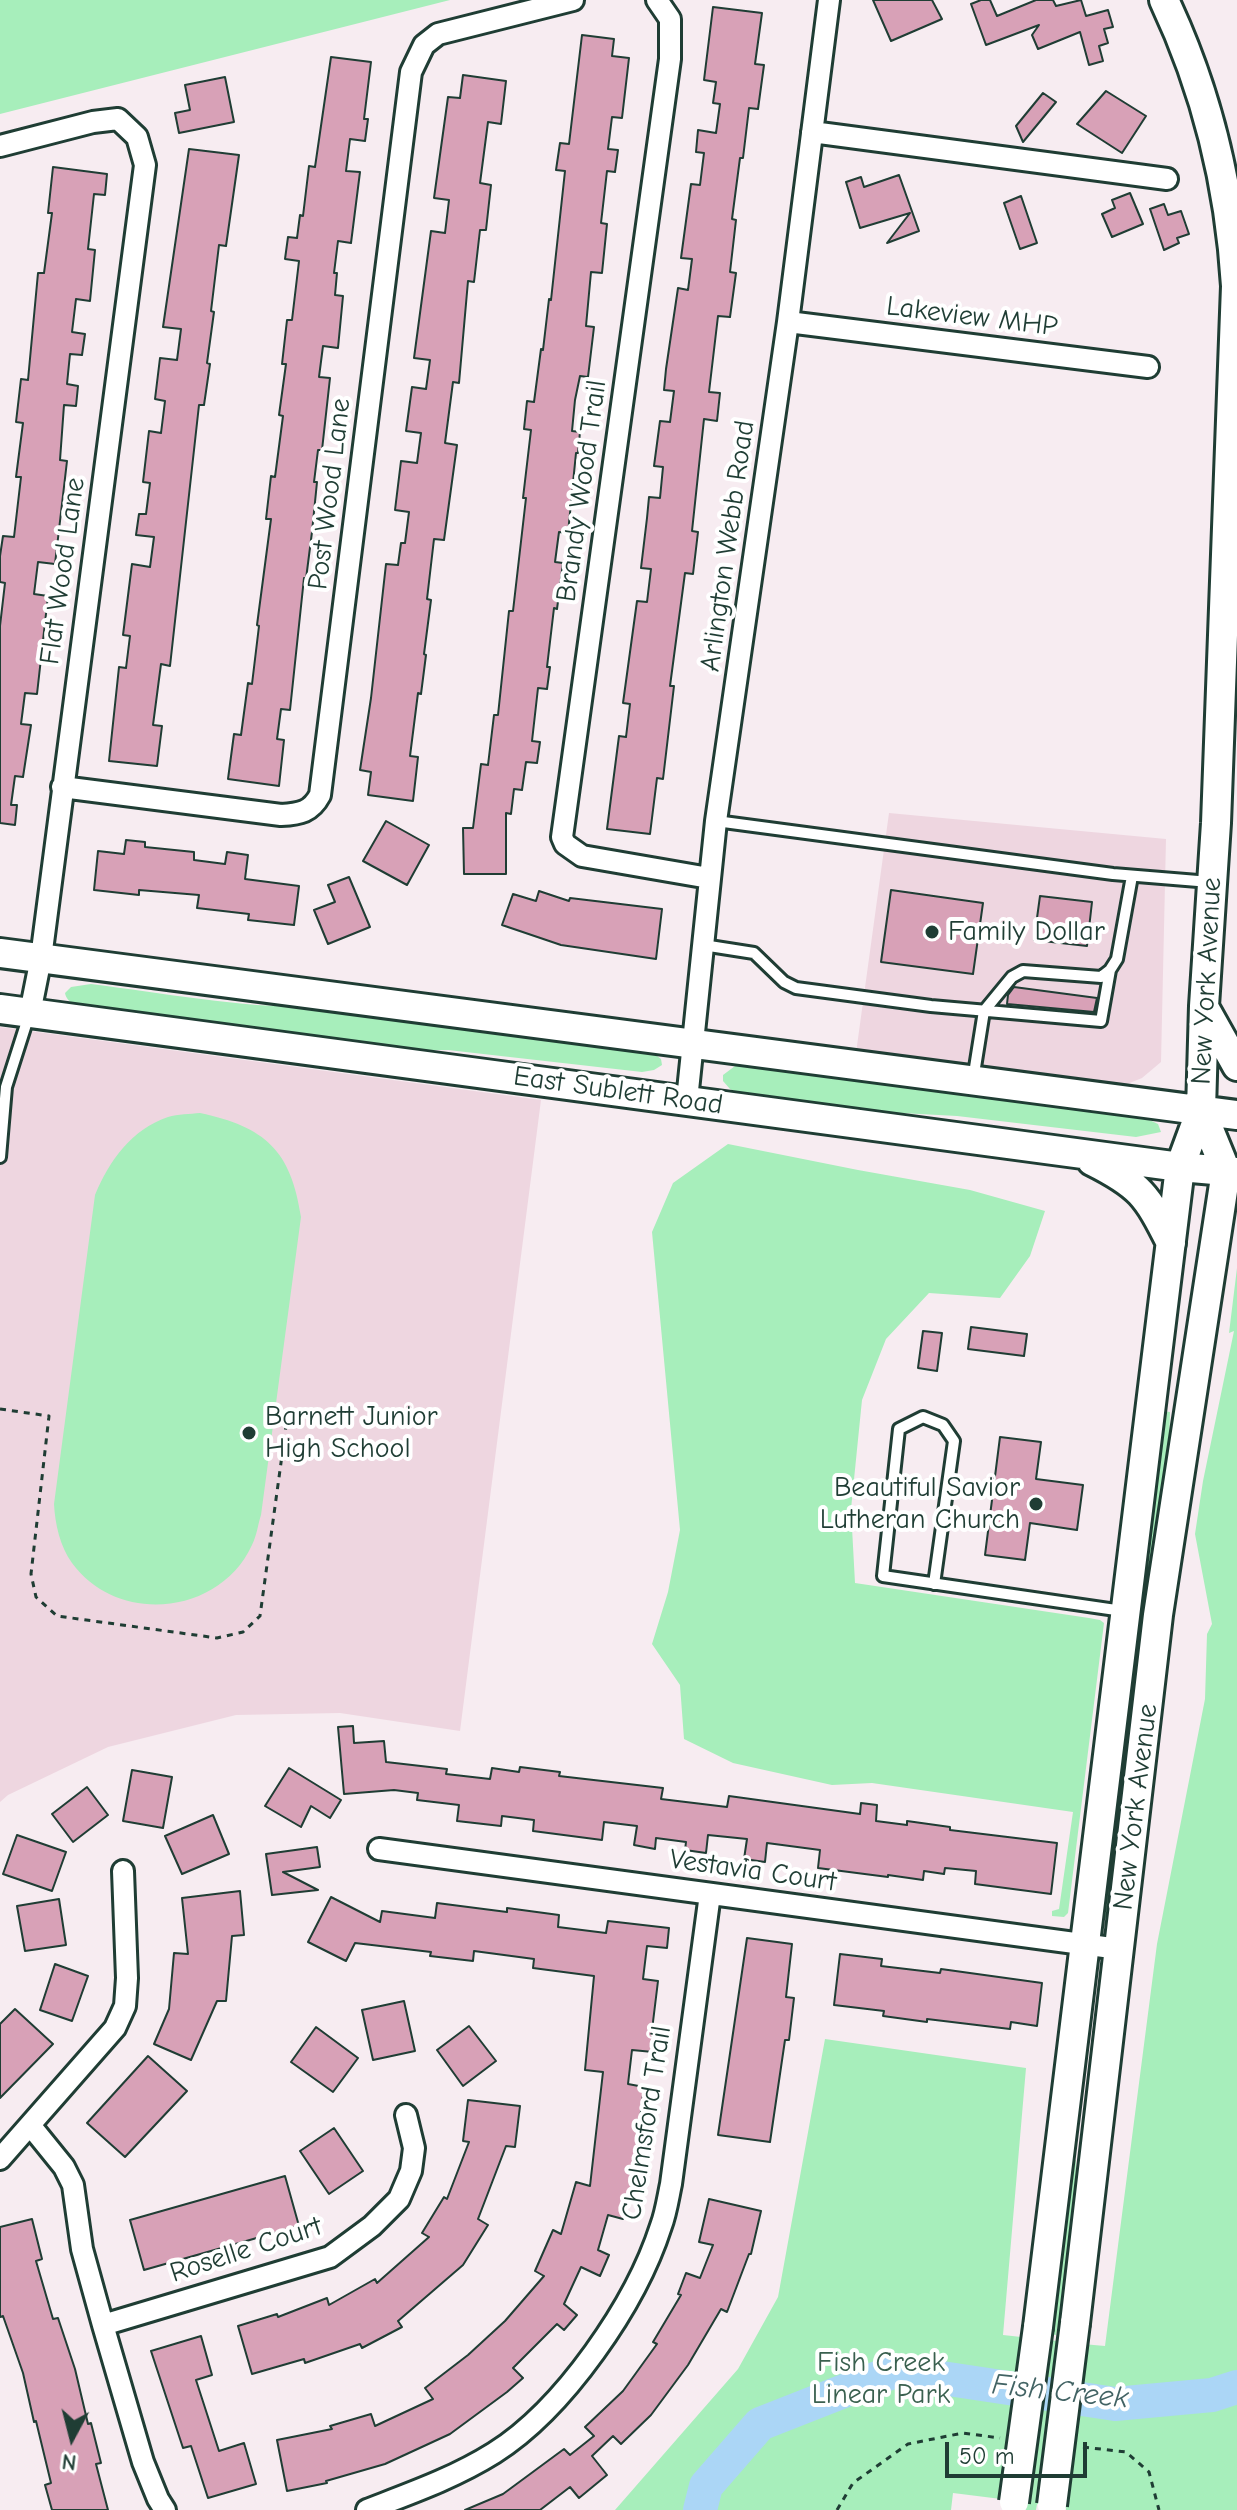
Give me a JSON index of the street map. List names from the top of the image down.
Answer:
{
  "streets": {
    "main road": ["New York Avenue", "East Sublett Road"],
    "street": [
      "Lakeview MHP",
      "Brandy Wood Trail",
      "Post Wood Lane",
      "Arlington Webb Road",
      "Flat Wood Lane",
      "Vestavia Court",
      "Chelmsford Trail",
      "Roselle Court"
    ]
  },
  "crossings": [
    ["Lakeview MHP", "Arlington Webb Road"],
    ["Brandy Wood Trail", "Arlington Webb Road"],
    ["Post Wood Lane", "Flat Wood Lane"],
    ["Arlington Webb Road", "East Sublett Road"],
    ["Flat Wood Lane", "East Sublett Road"],
    ["New York Avenue", "East Sublett Road"],
    ["New York Avenue", "Vestavia Court"],
    ["Vestavia Court", "Chelmsford Trail"]
  ],
  "water": ["Fish Creek"],
  "parks": ["Fish Creek Linear Park"],
  "places": ["Family Dollar", "Barnett Junior High School", "Beautiful Savior Lutheran Church"],
  "scale_bar": "50 m",
  "north": "bottom"
}
